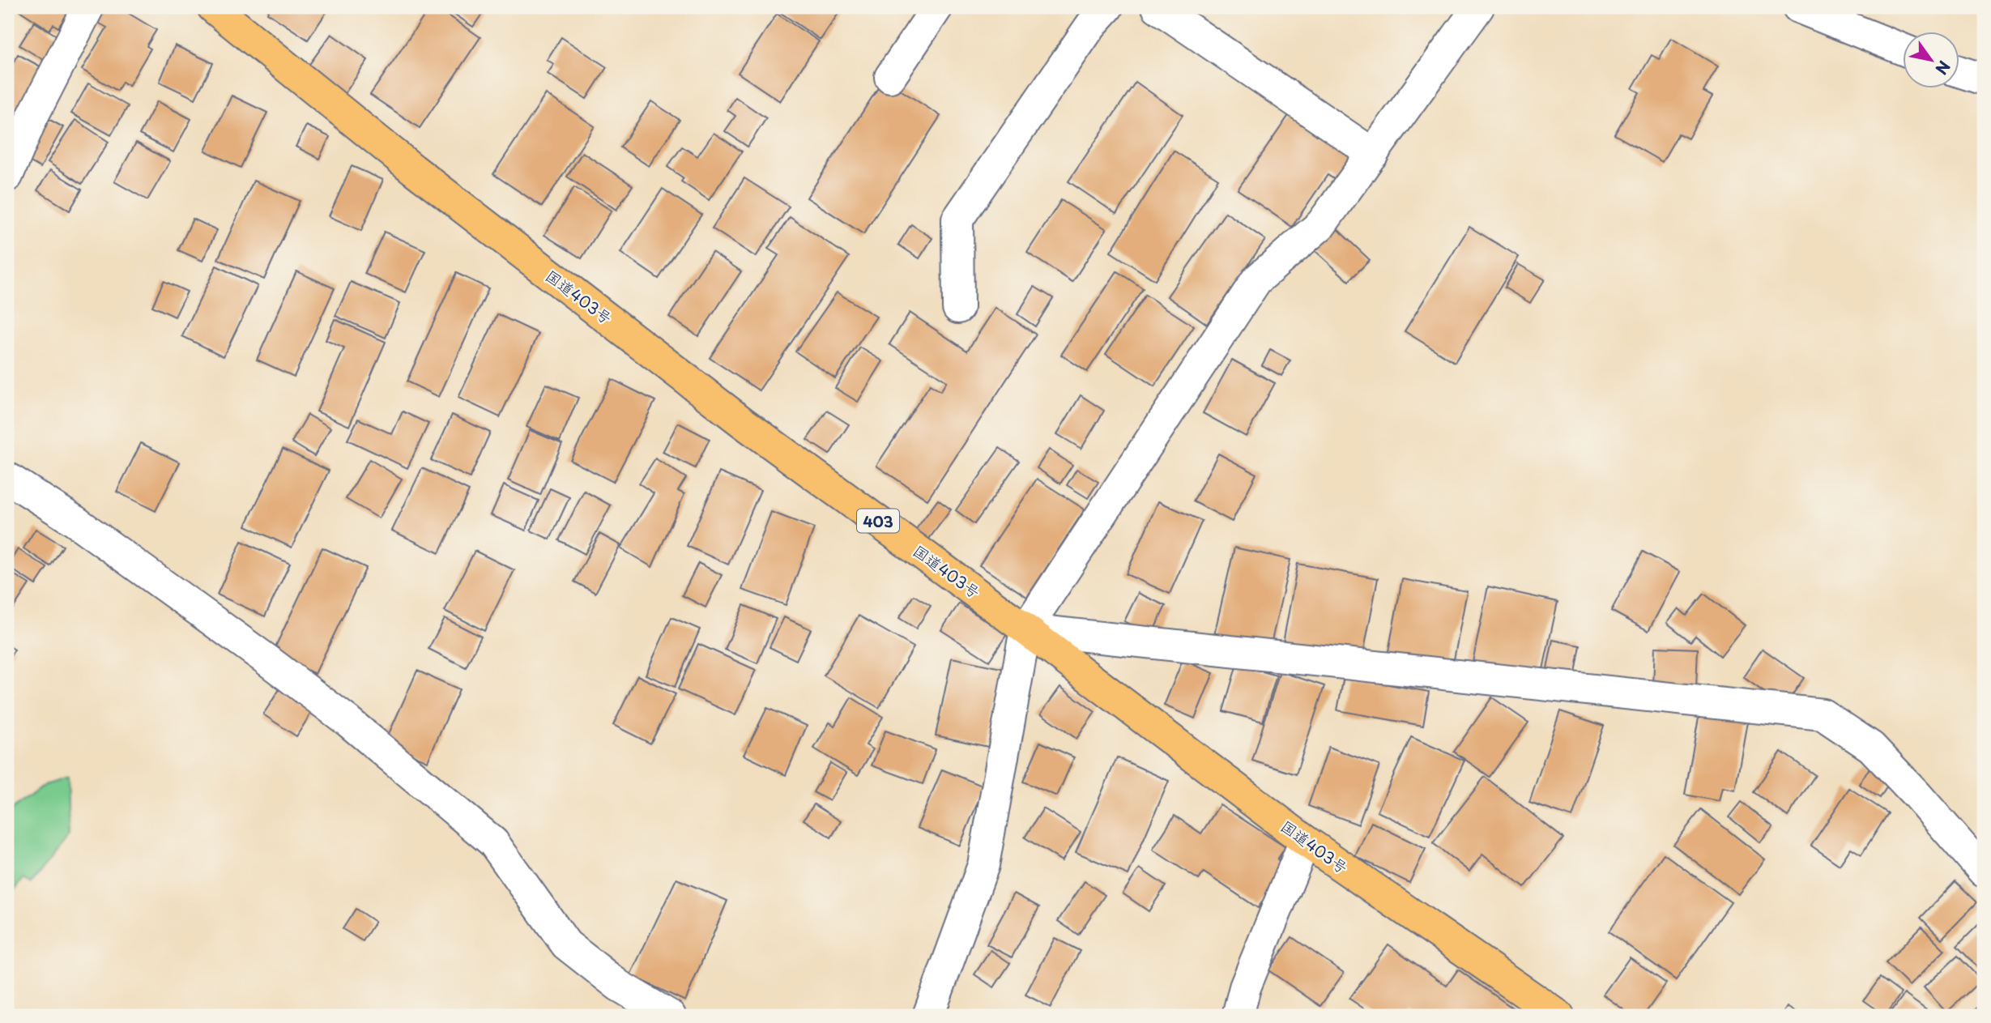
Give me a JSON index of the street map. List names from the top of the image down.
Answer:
{
  "streets": {
    "highway": ["国道403号", "403"]
  },
  "north": "bottom right"
}
